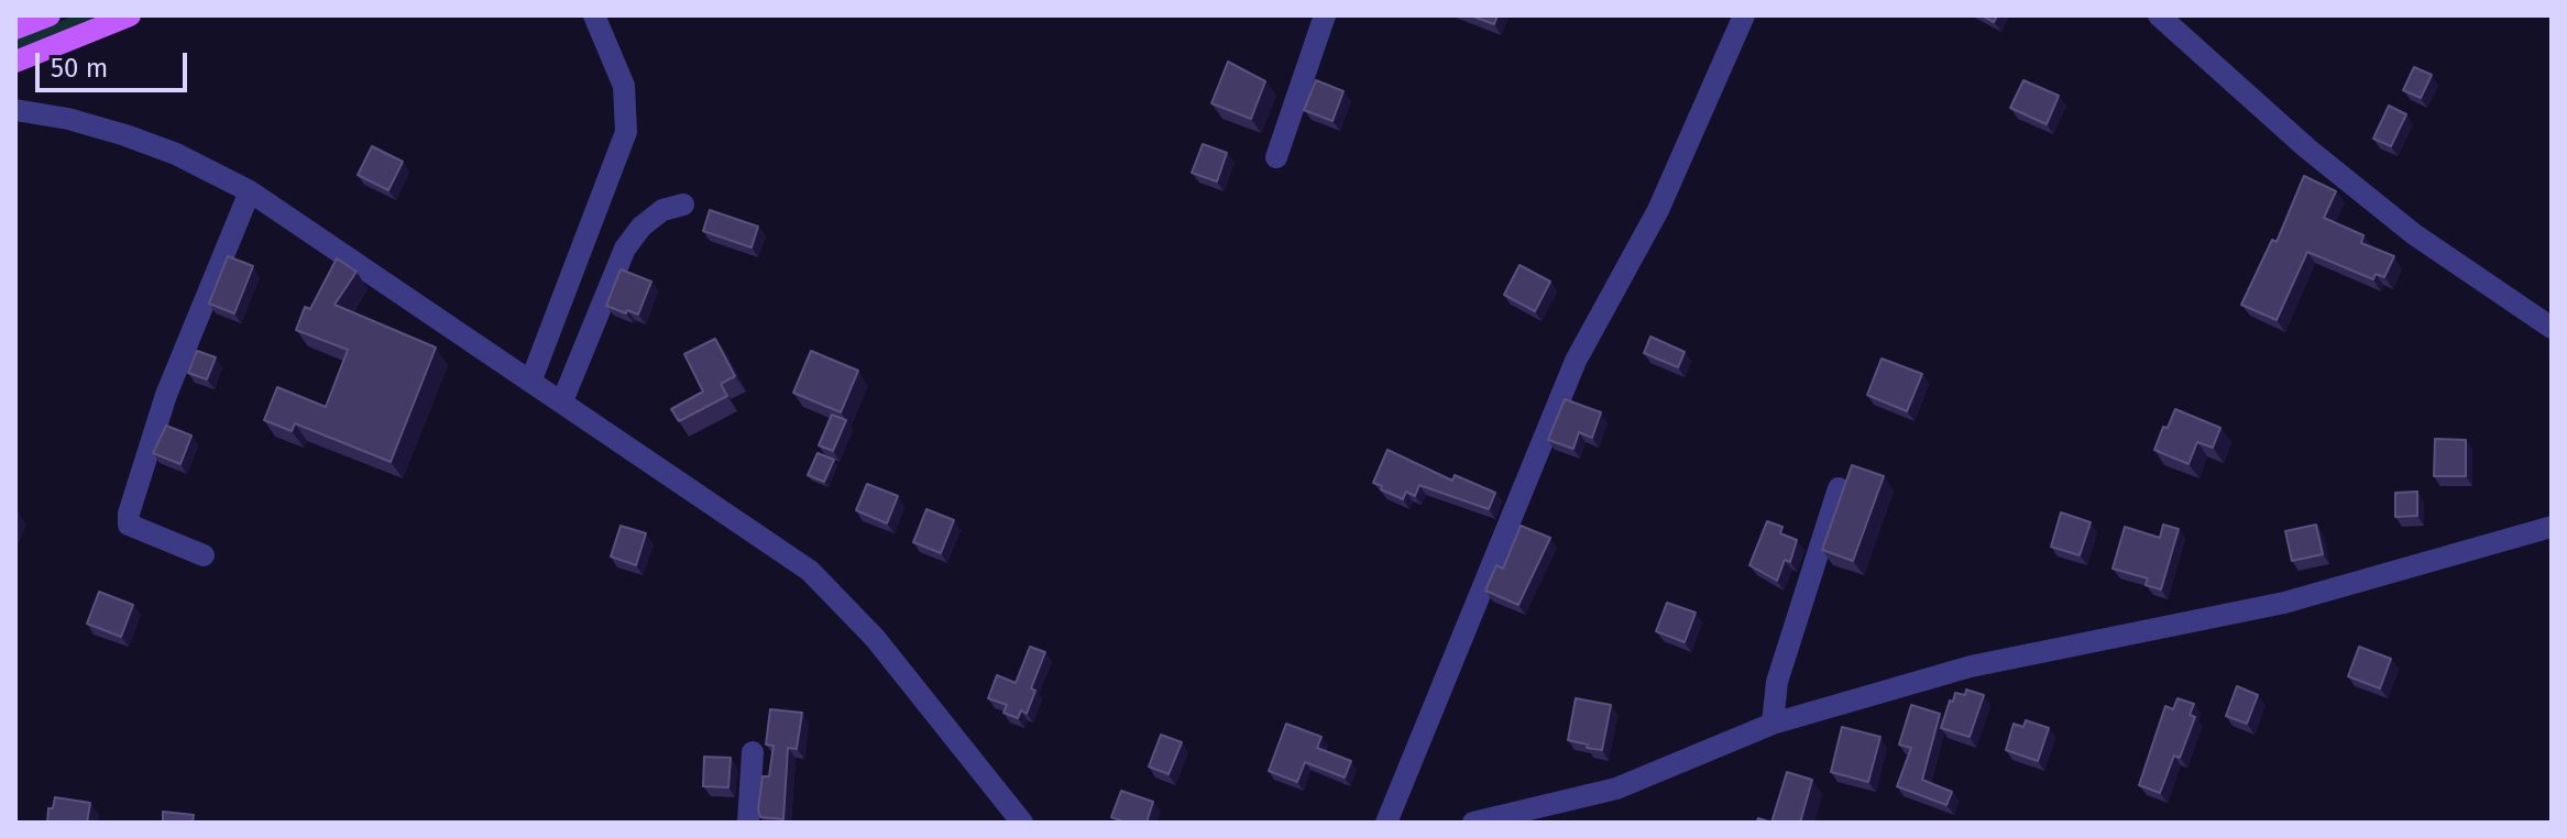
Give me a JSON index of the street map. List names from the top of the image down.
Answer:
{
  "scale_bar": "50 m"
}
